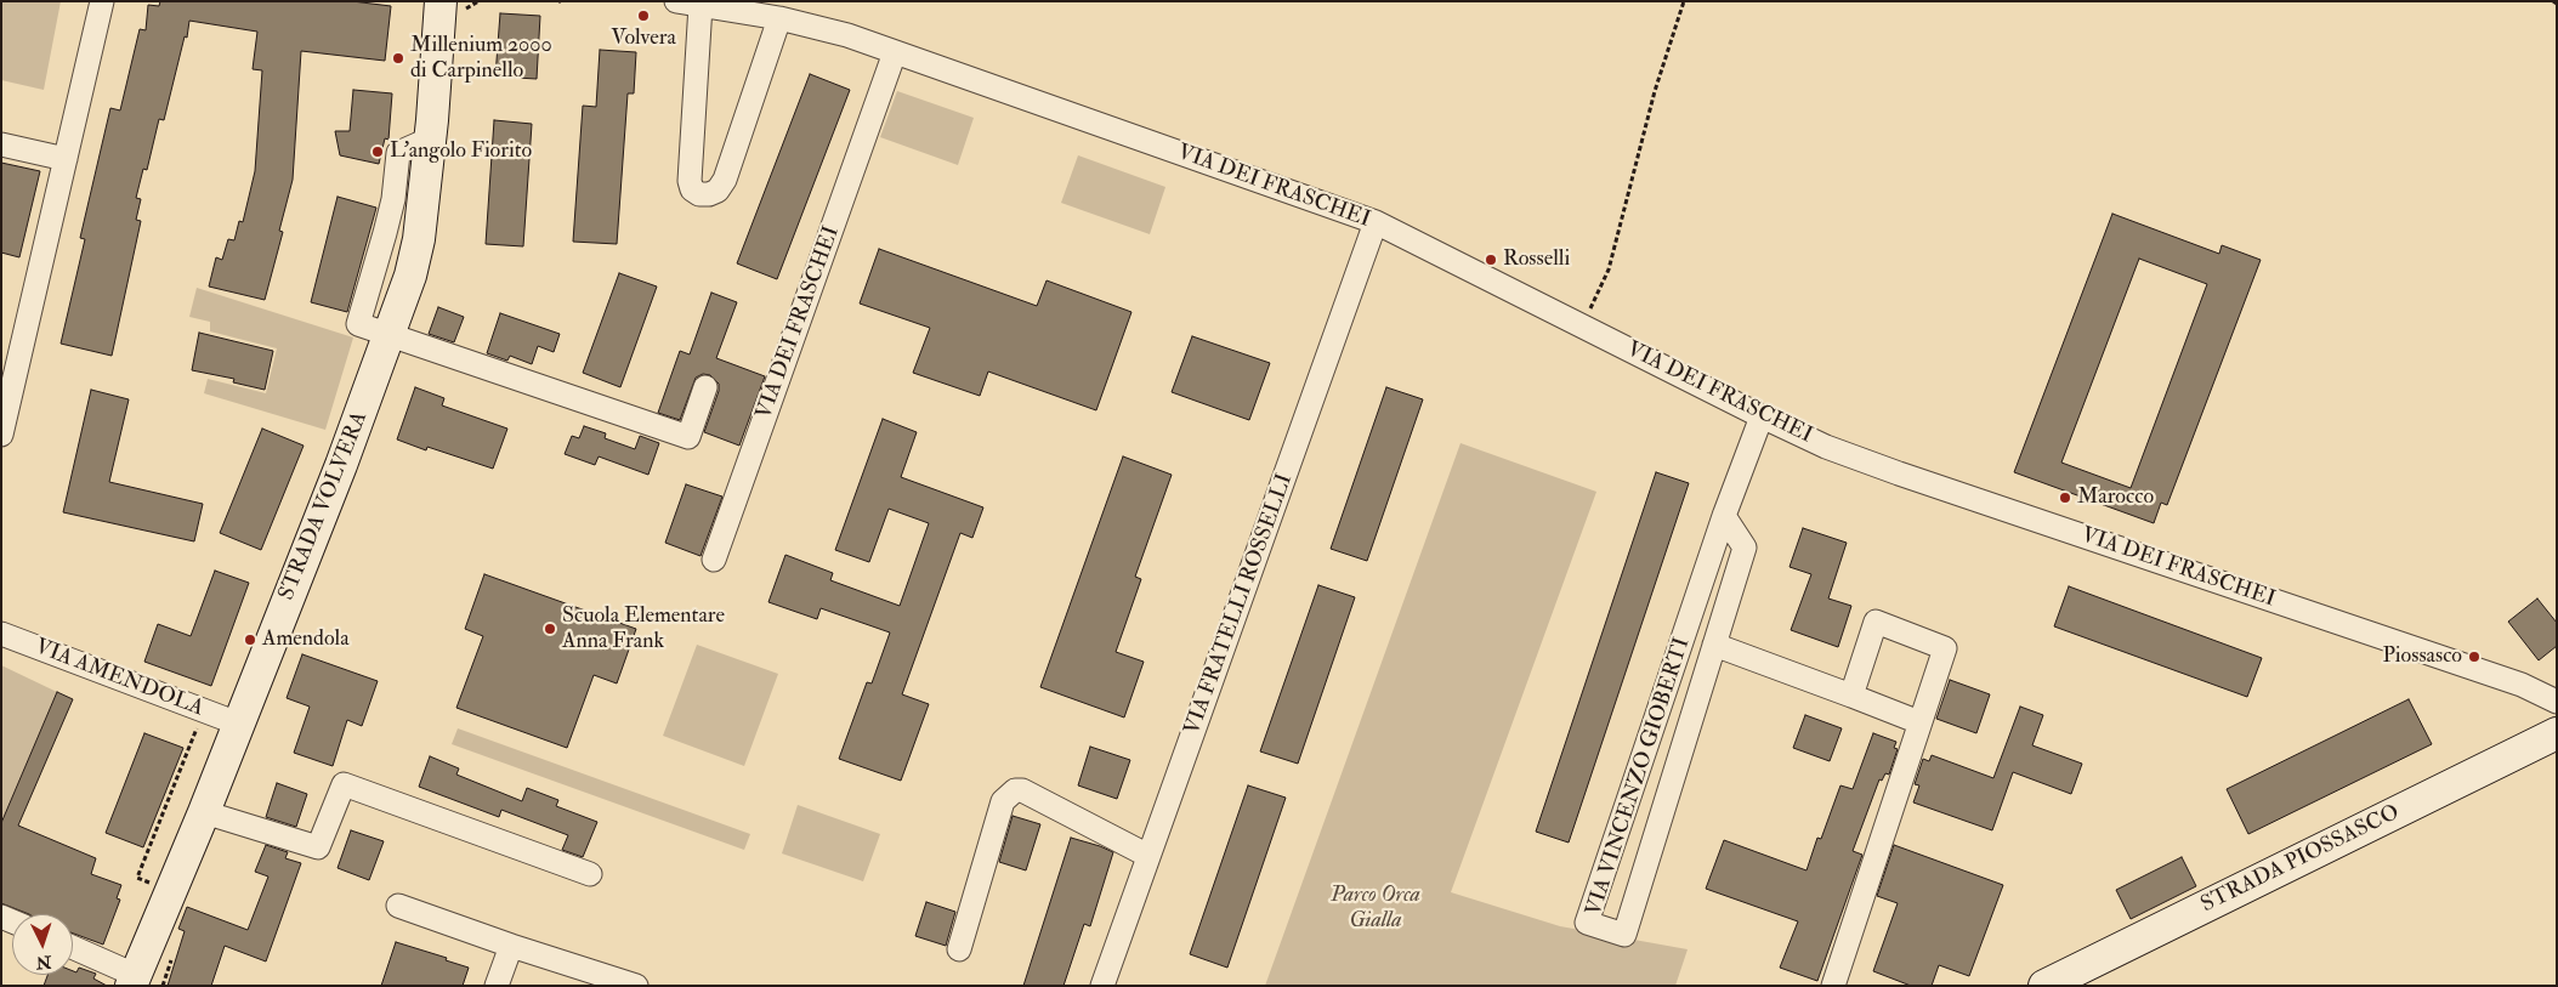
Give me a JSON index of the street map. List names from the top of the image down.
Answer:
{
  "streets": {
    "street": [
      "VIA DEI FRASCHEI",
      "STRADA VOLVERA",
      "VIA FRATELLI ROSSELLI",
      "VIA AMENDOLA",
      "VIA VINCENZO GIOBERTI",
      "STRADA PIOSSASCO"
    ]
  },
  "crossings": [
    ["VIA DEI FRASCHEI", "VIA FRATELLI ROSSELLI"],
    ["VIA DEI FRASCHEI", "VIA VINCENZO GIOBERTI"],
    ["STRADA VOLVERA", "VIA AMENDOLA"]
  ],
  "parks": ["Parco Orca Gialla"],
  "places": [
    "Volvera",
    "Millenium 2000 di Carpinello",
    "L'angolo Fiorito",
    "Rosselli",
    "Marocco",
    "Scuola Elementare Anna Frank",
    "Amendola",
    "Piossasco"
  ],
  "north": "bottom"
}
